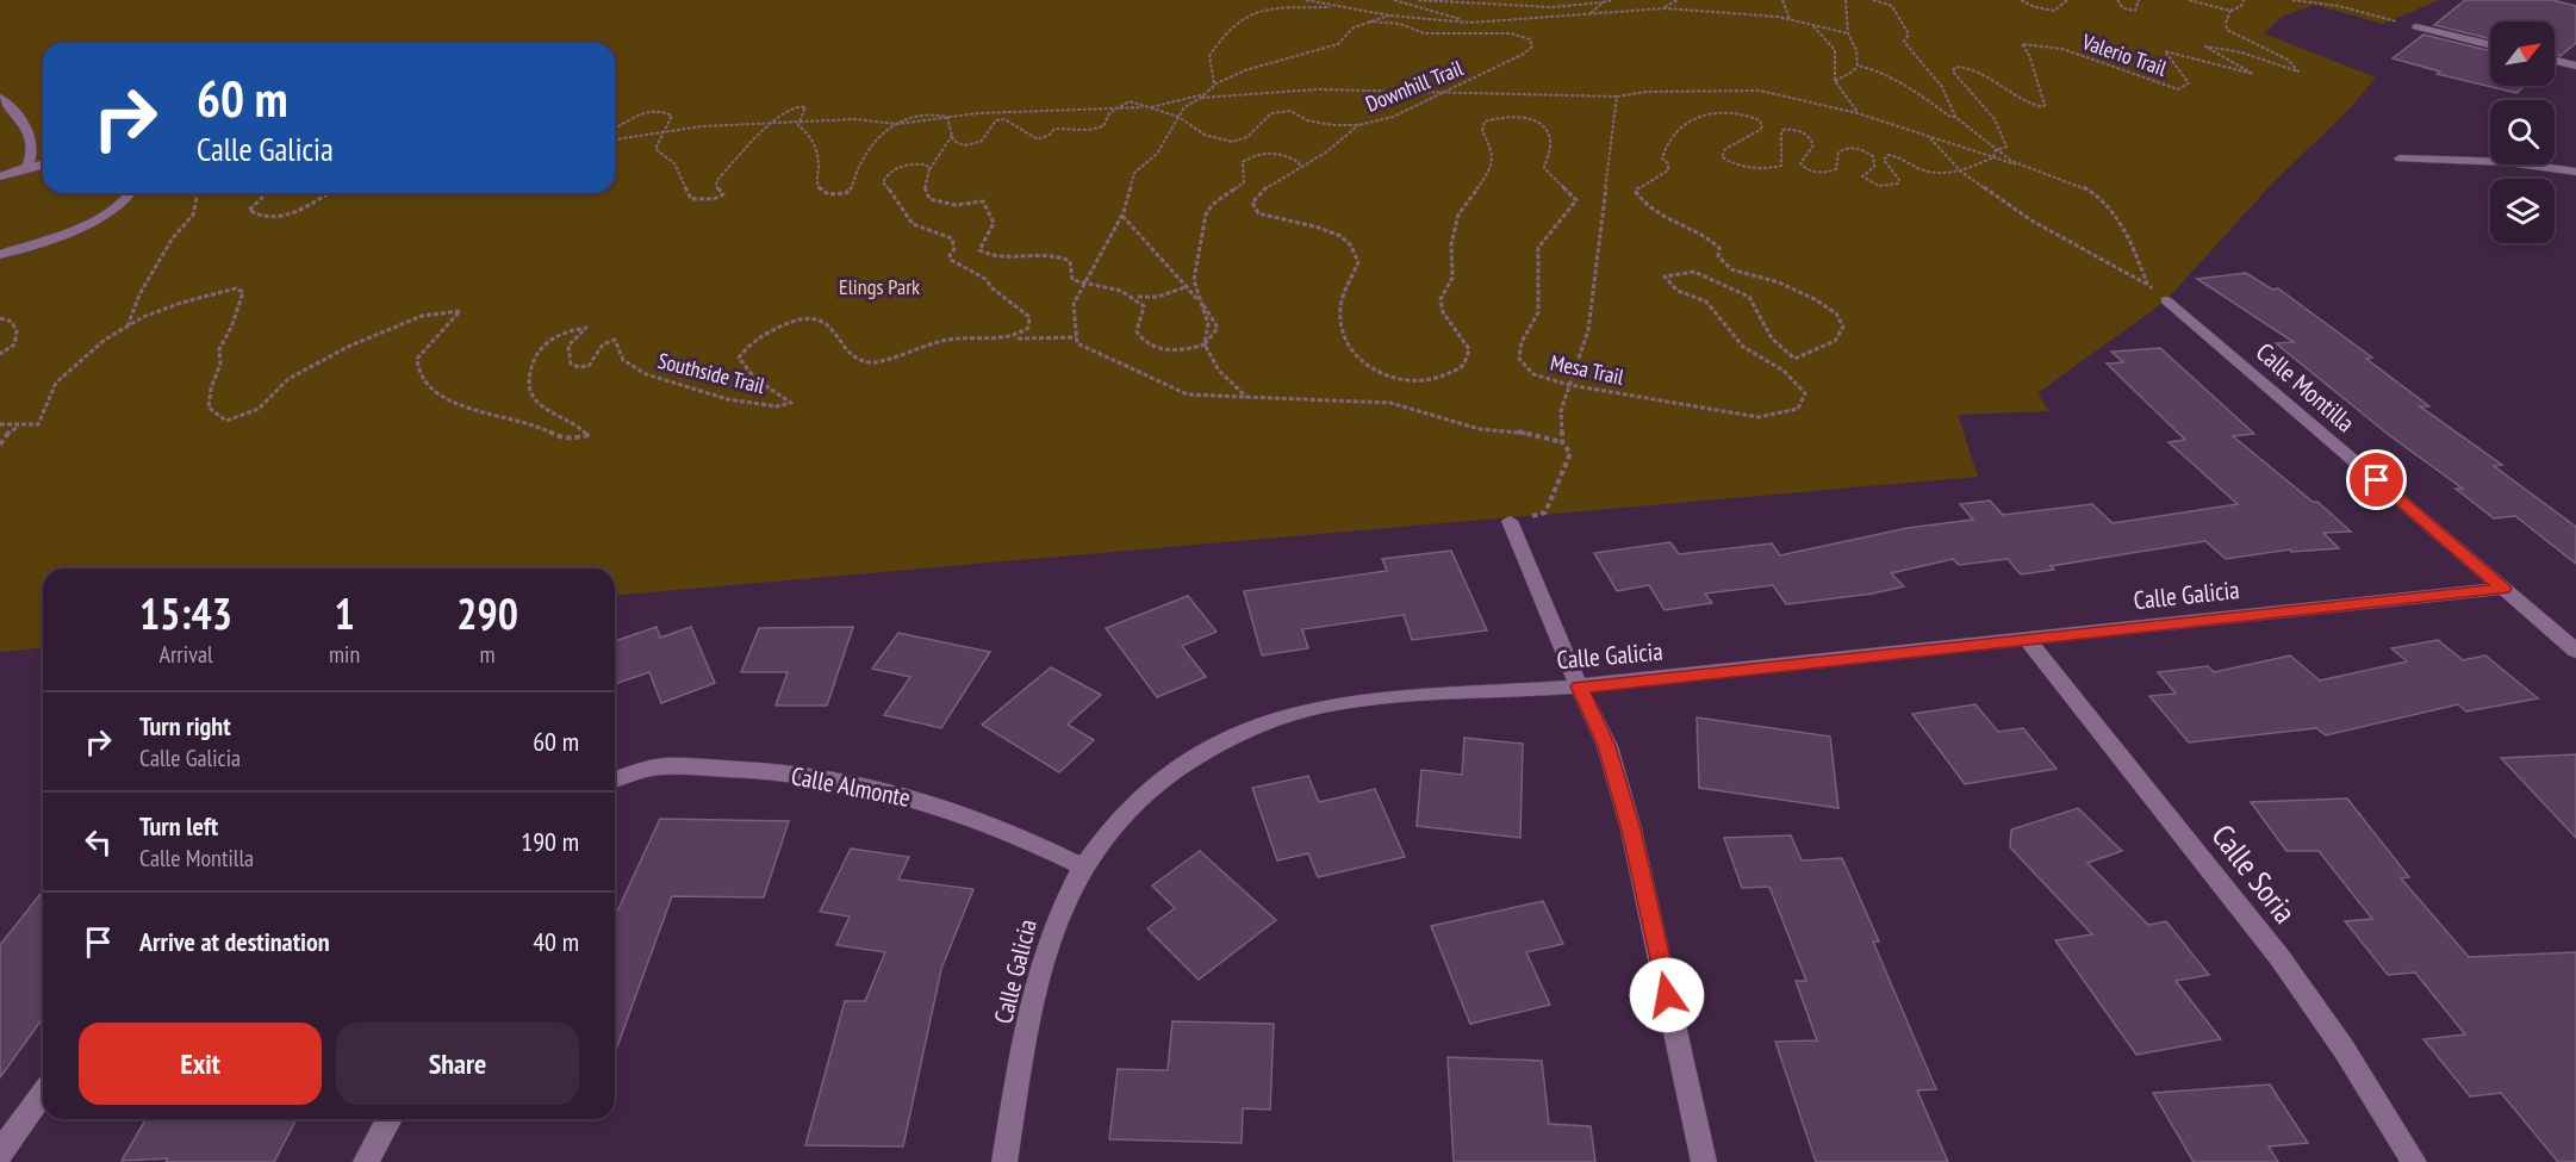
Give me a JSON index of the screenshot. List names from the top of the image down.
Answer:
{
  "streets": {
    "street": [
      "Calle Montilla",
      "Calle Galicia",
      "Calle Almonte",
      "Calle Soria"
    ],
    "path": [
      "Valerio Trail",
      "Downhill Trail",
      "Mesa Trail",
      "Southside Trail"
    ]
  },
  "crossings": [
    ["Calle Montilla", "Calle Galicia"],
    ["Calle Galicia", "Calle Almonte"],
    ["Calle Galicia", "Calle Soria"]
  ],
  "parks": ["Elings Park"],
  "north": "top right",
  "page": {
    "turn": ["60 m", "Calle Galicia"],
    "eta": [
      "15:43",
      "Arrival",
      "1",
      "min",
      "290",
      "m"
    ],
    "list": [
      {
        "name": "Turn right",
        "note": "Calle Galicia",
        "value": "60 m"
      },
      {
        "name": "Turn left",
        "note": "Calle Montilla",
        "value": "190 m"
      },
      {
        "name": "Arrive at destination",
        "value": "40 m"
      }
    ],
    "buttons": ["Exit", "Share"]
  }
}
